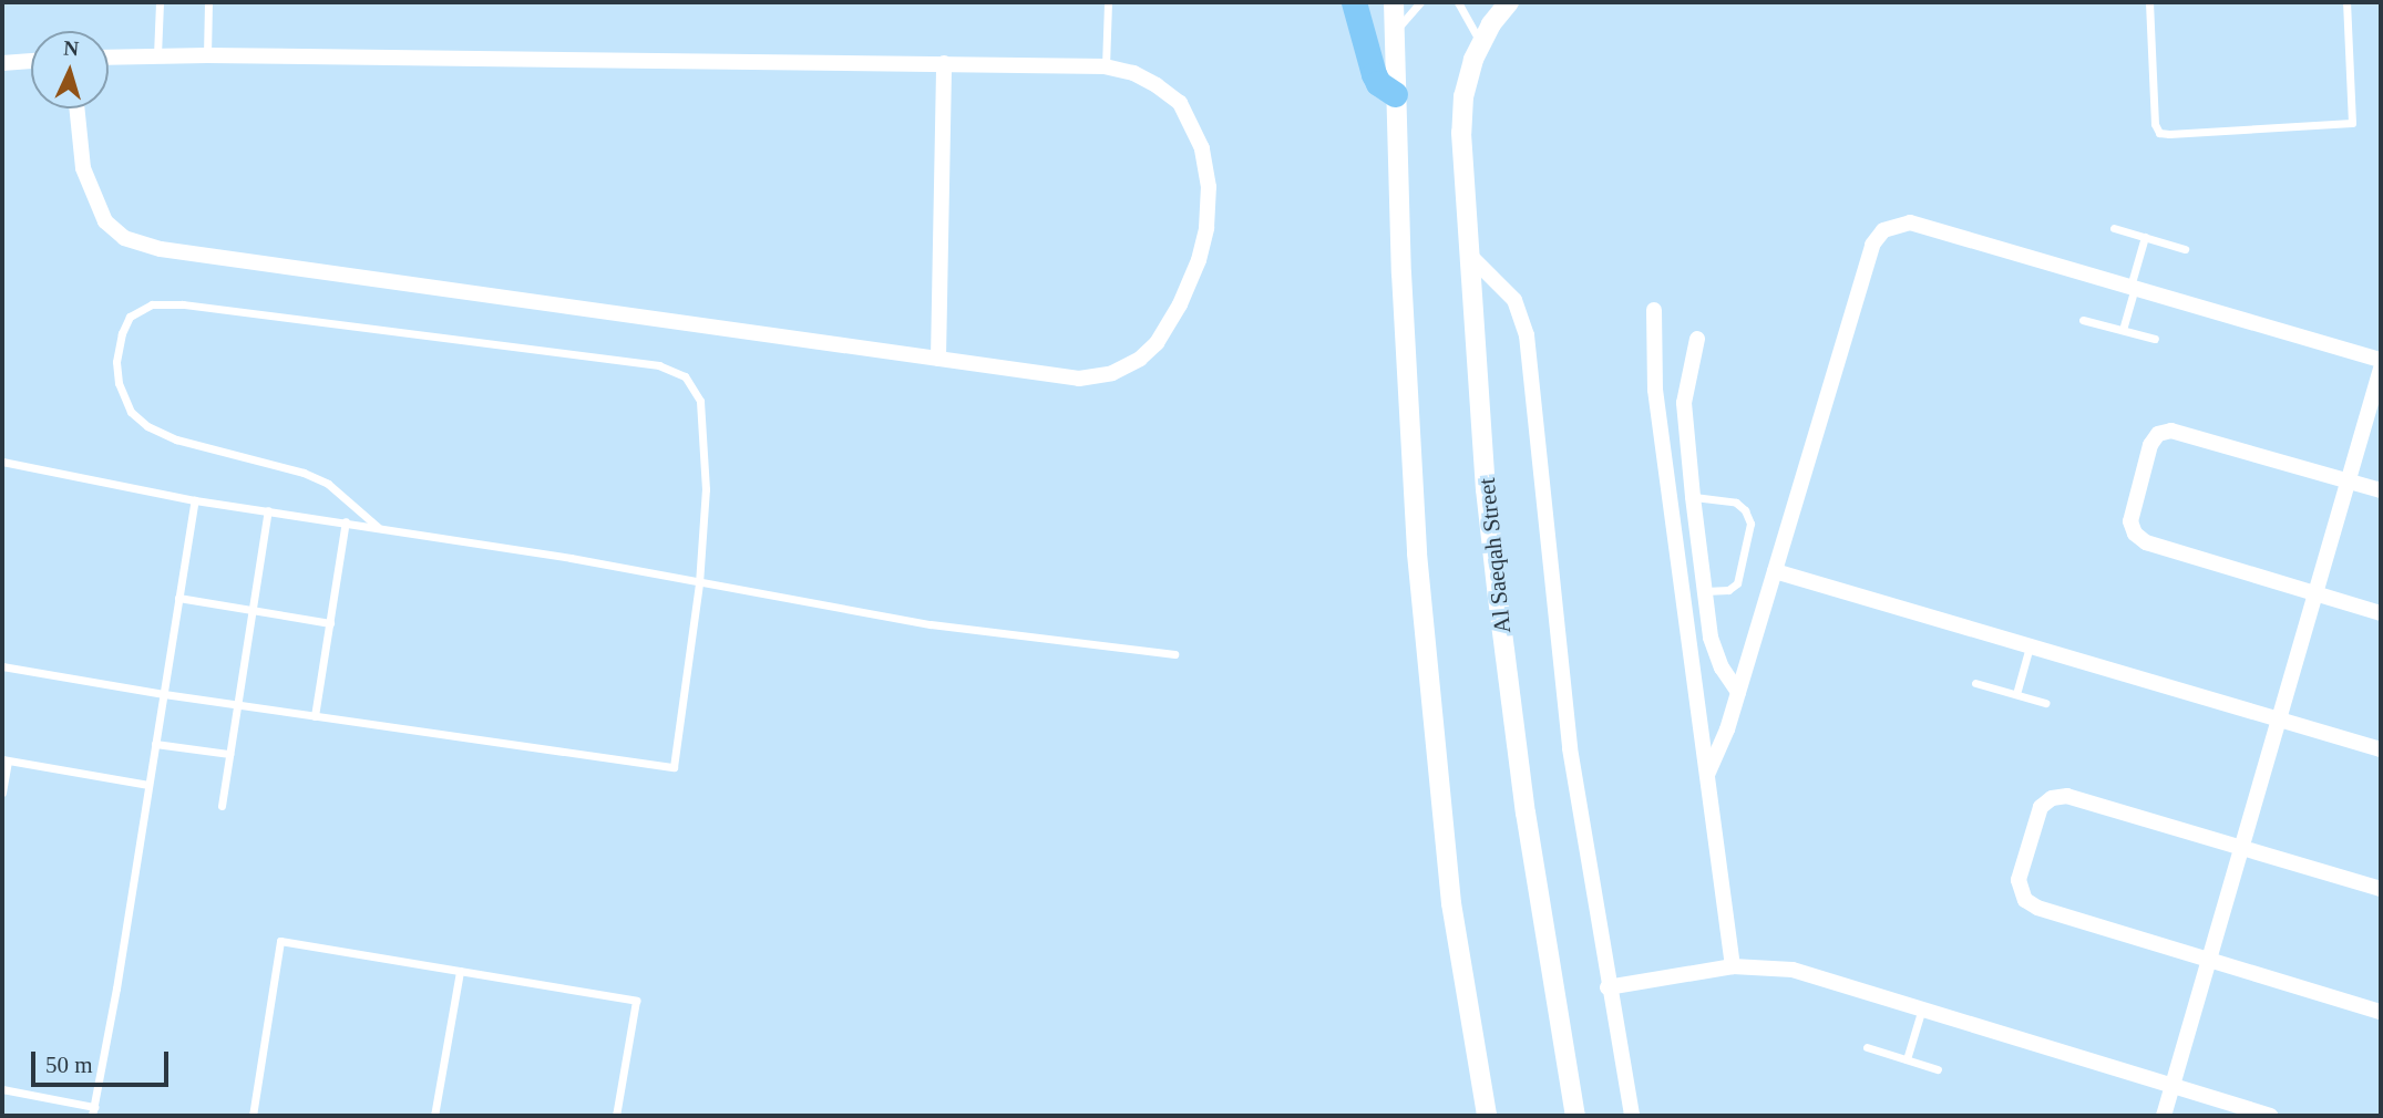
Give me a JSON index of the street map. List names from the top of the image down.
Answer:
{
  "streets": {
    "street": ["Al Saeqah Street"]
  },
  "scale_bar": "50 m",
  "north": "top"
}
